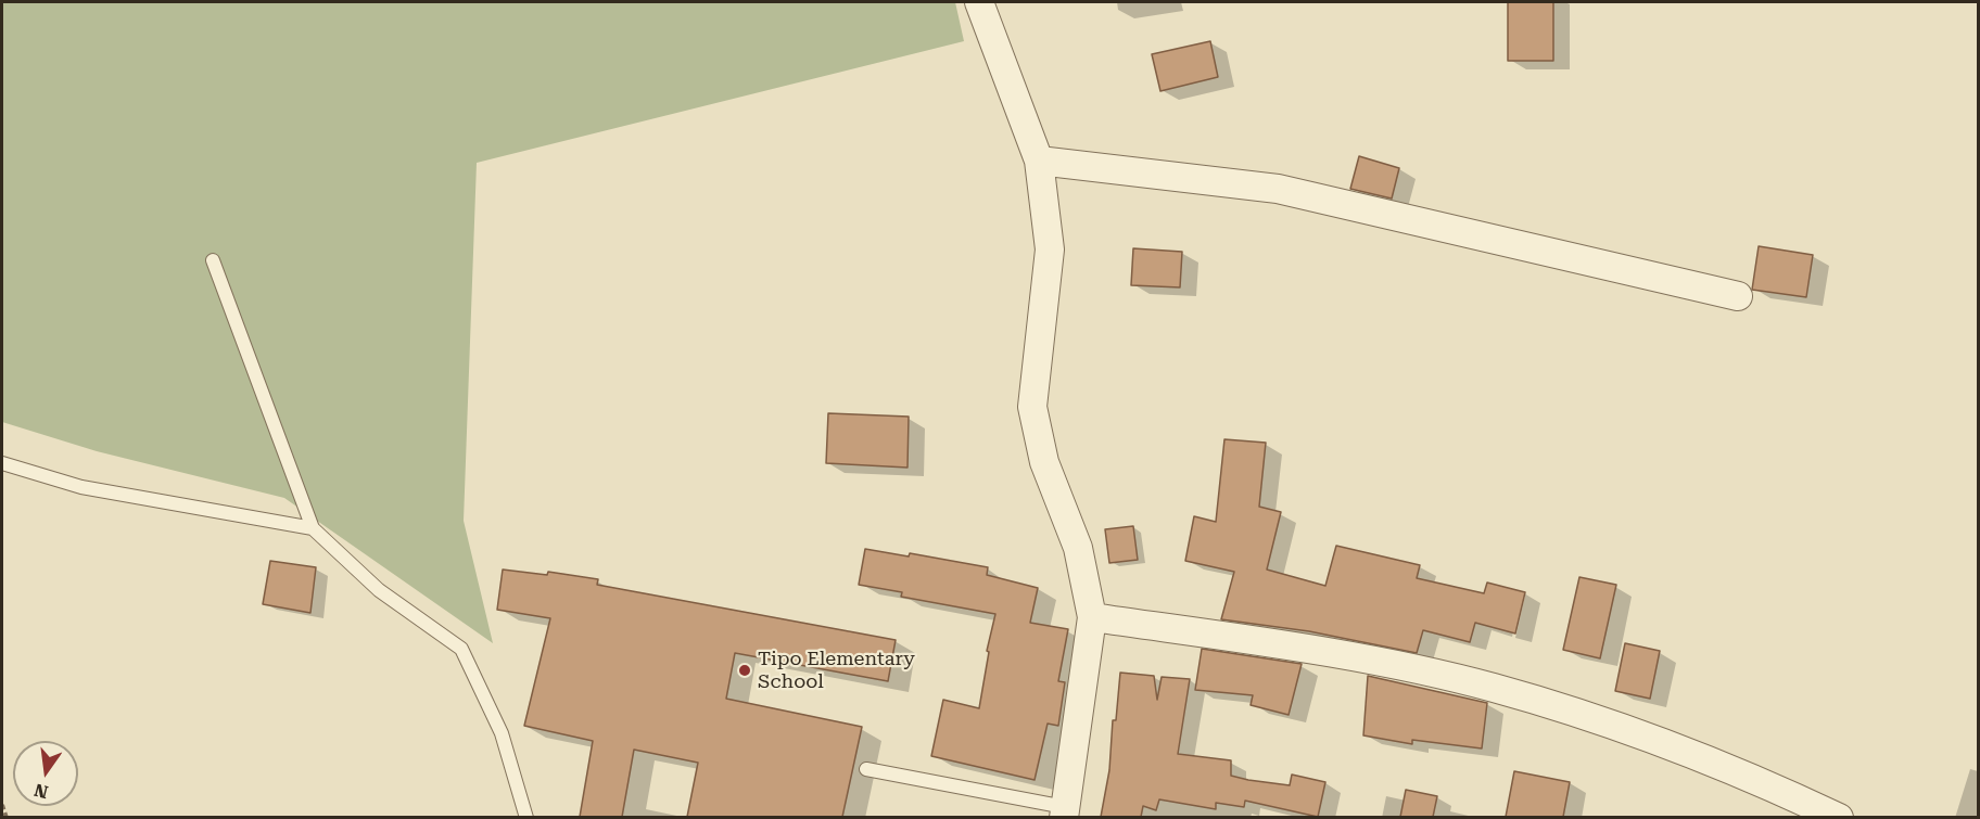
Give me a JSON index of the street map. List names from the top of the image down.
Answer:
{
  "places": ["Tipo Elementary School"],
  "north": "bottom"
}
